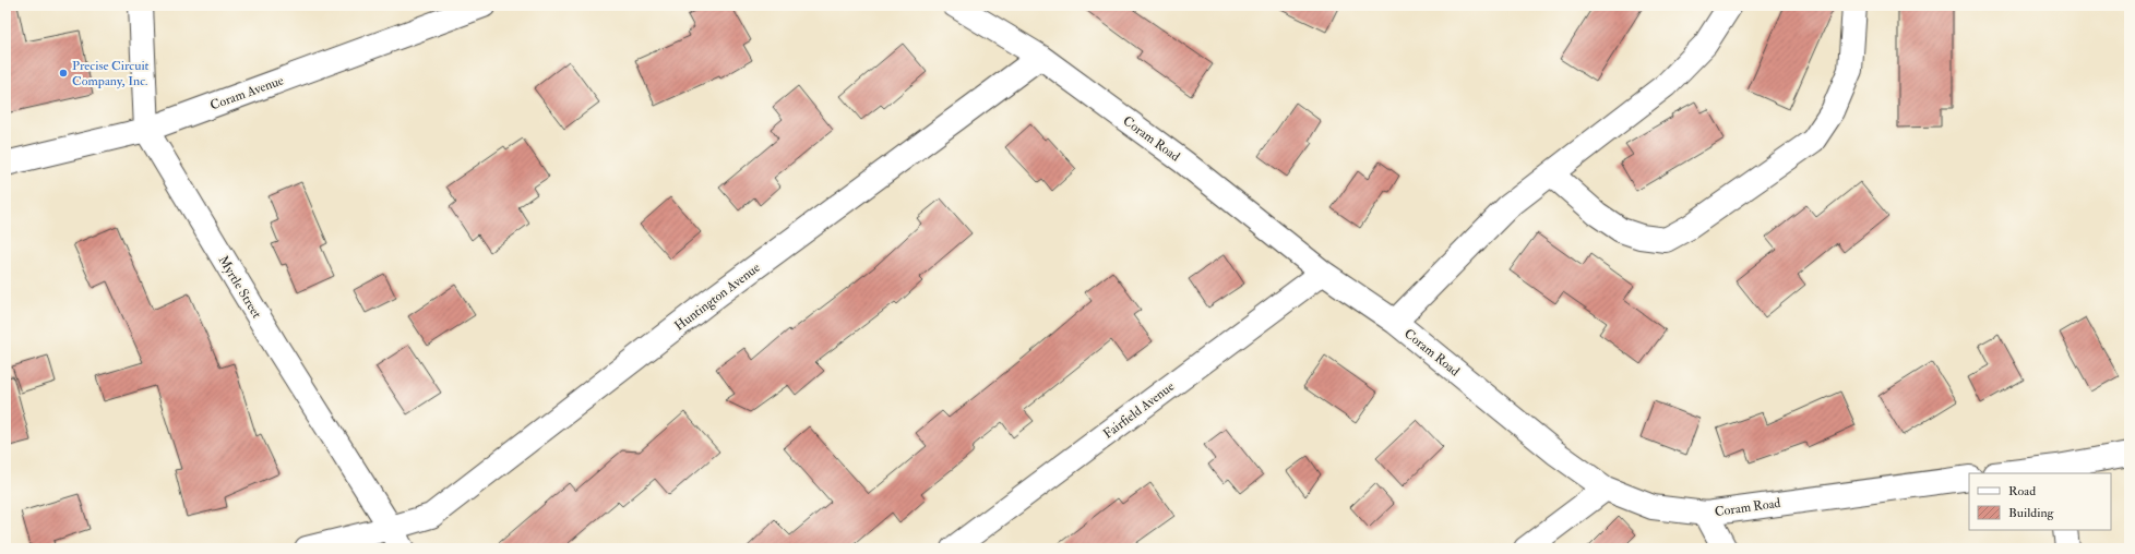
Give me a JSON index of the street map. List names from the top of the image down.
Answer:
{
  "streets": {
    "street": [
      "Coram Avenue",
      "Coram Road",
      "Myrtle Street",
      "Huntington Avenue",
      "Fairfield Avenue"
    ]
  },
  "crossings": [
    ["Coram Avenue", "Myrtle Street"],
    ["Coram Road", "Huntington Avenue"],
    ["Coram Road", "Fairfield Avenue"],
    ["Myrtle Street", "Huntington Avenue"]
  ],
  "places": ["Precise Circuit Company, Inc."],
  "legend": ["Road", "Building"]
}
